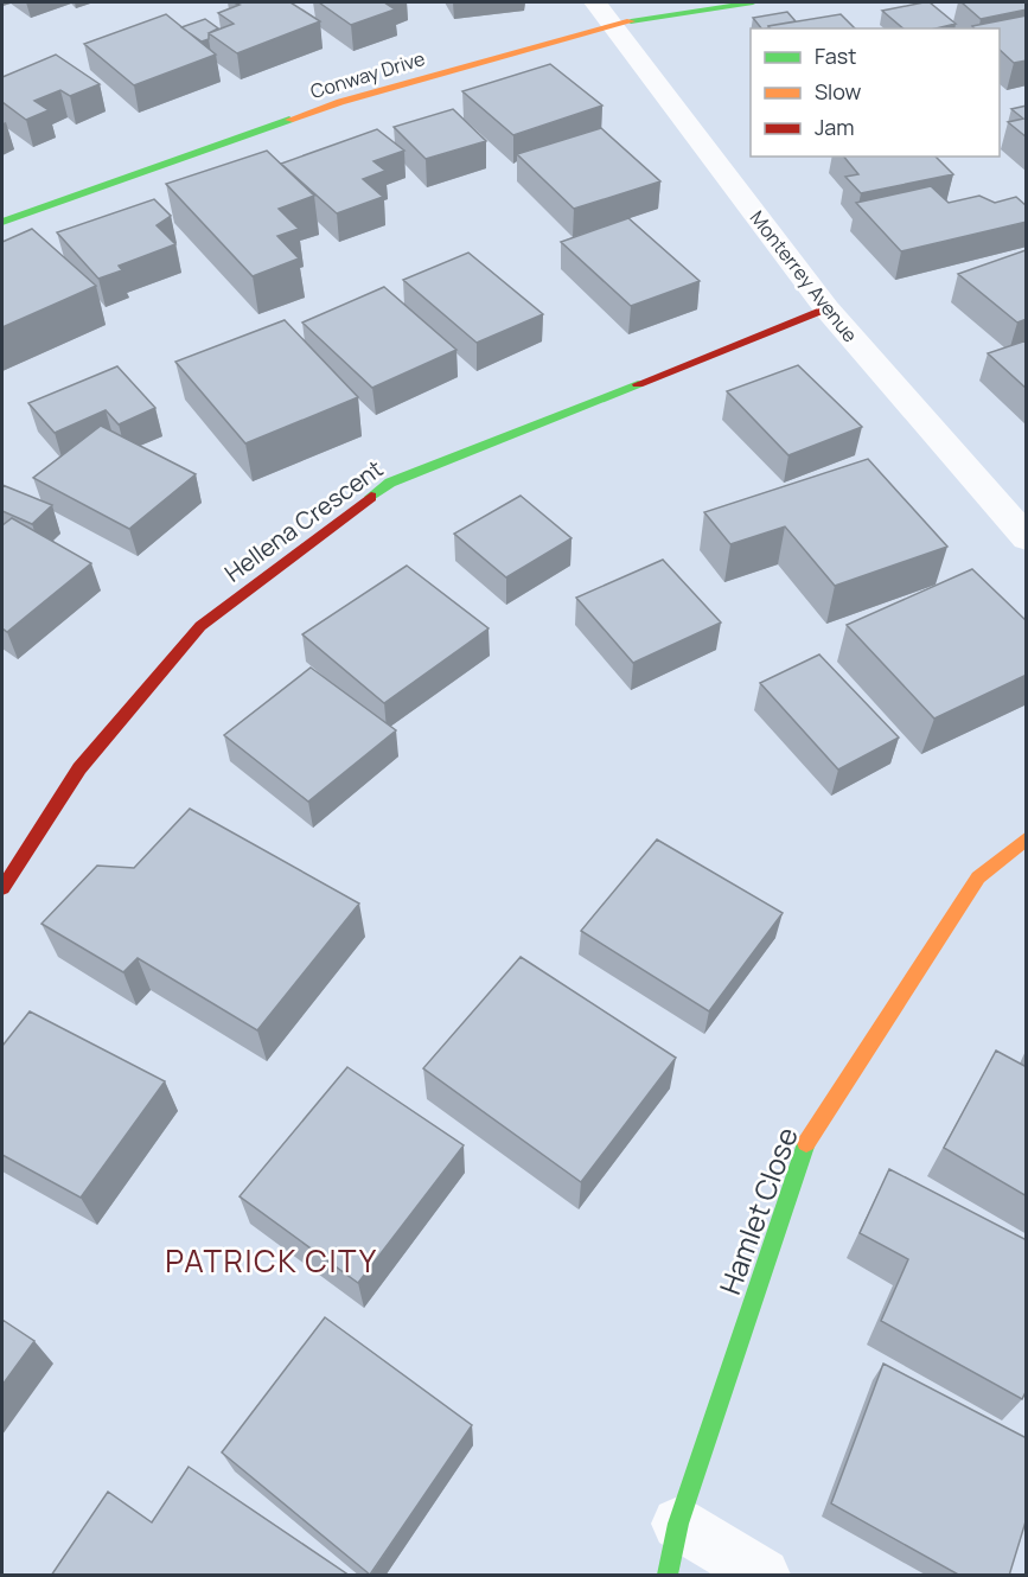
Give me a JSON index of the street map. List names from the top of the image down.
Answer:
{
  "streets": {
    "street": [
      "Conway Drive",
      "Monterrey Avenue",
      "Hellena Crescent",
      "Hamlet Close"
    ]
  },
  "crossings": [
    ["Conway Drive", "Monterrey Avenue"],
    ["Monterrey Avenue", "Hellena Crescent"]
  ],
  "districts": ["PATRICK CITY"],
  "legend": ["Fast", "Slow", "Jam"]
}
